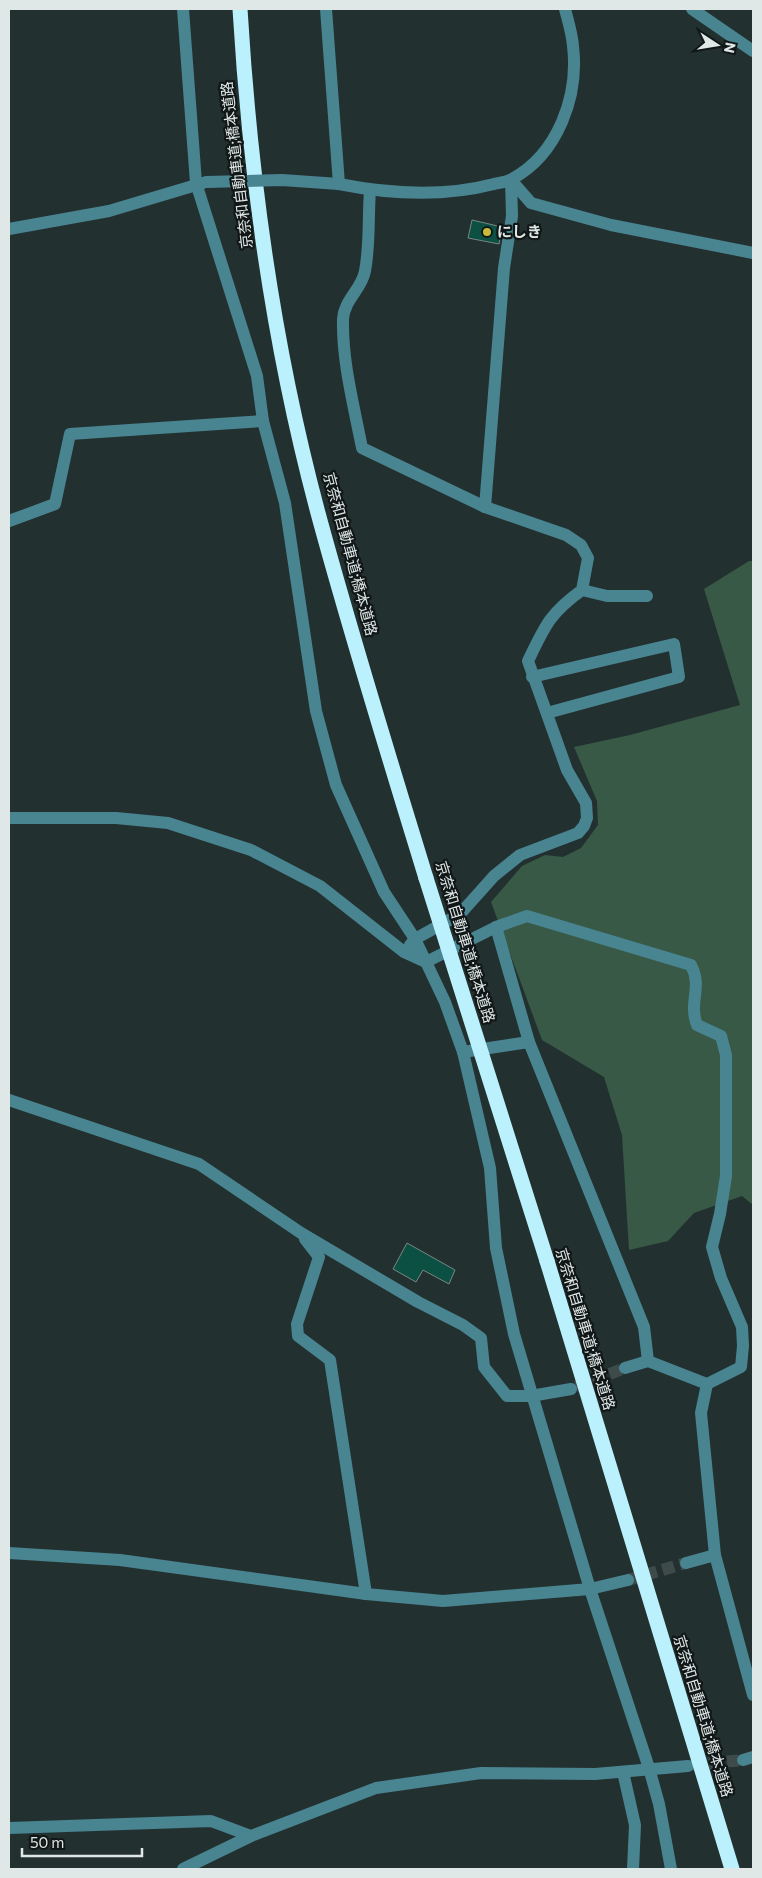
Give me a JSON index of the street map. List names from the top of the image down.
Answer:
{
  "streets": {
    "highway": ["京奈和自動車道;橋本道路"]
  },
  "places": ["にしき"],
  "scale_bar": "50 m",
  "north": "right"
}
